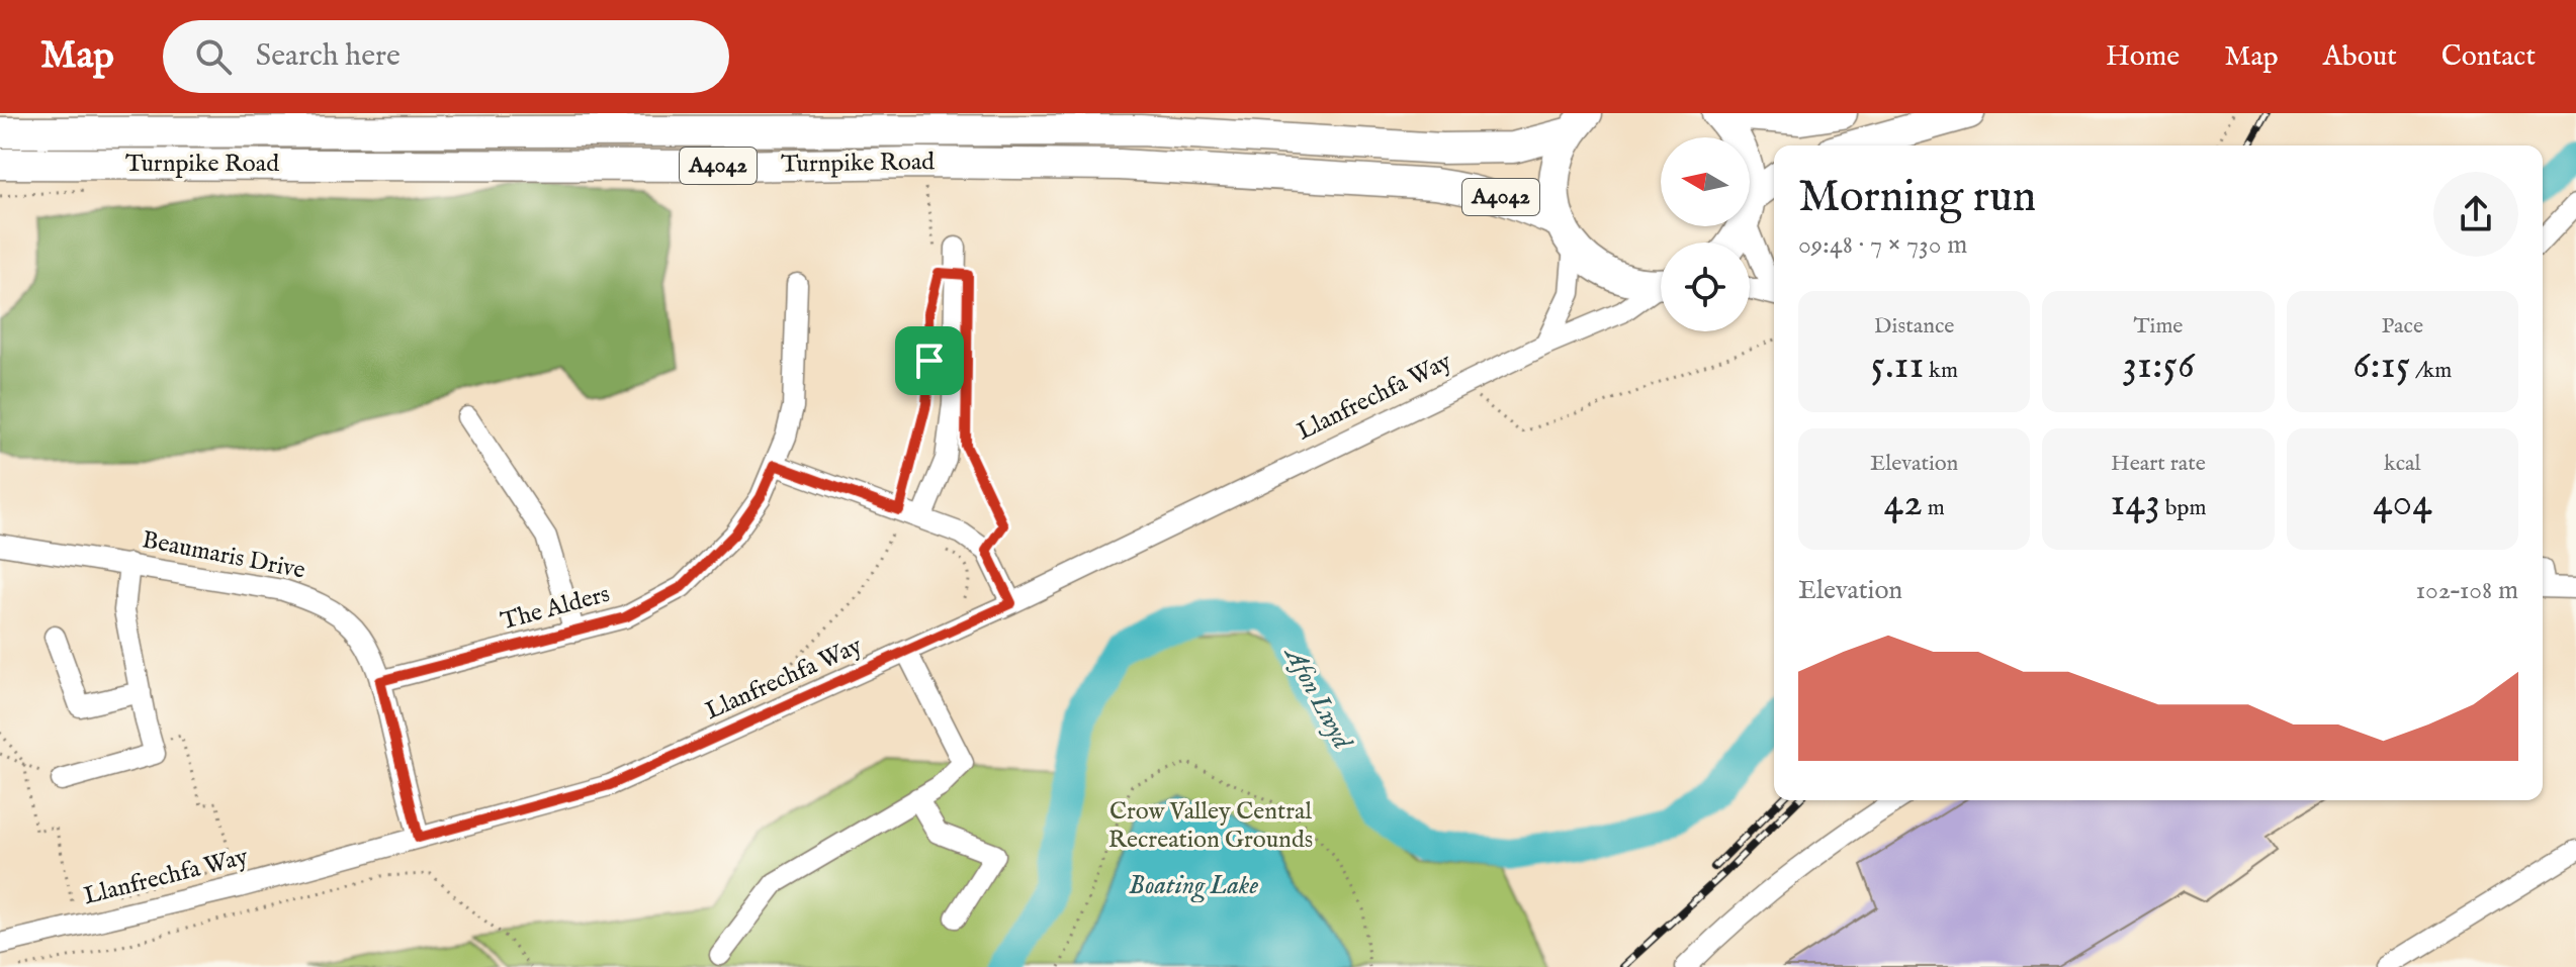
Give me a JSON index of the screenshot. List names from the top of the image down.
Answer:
{
  "streets": {
    "highway": ["Turnpike Road", "A4042"],
    "street": ["Llanfrechfa Way", "Beaumaris Drive", "The Alders"]
  },
  "crossings": [
    ["Llanfrechfa Way", "Beaumaris Drive"],
    ["Beaumaris Drive", "The Alders"]
  ],
  "water": ["Afon Lwyd", "Boating Lake"],
  "parks": ["Crow Valley Central Recreation Grounds"],
  "north": "left",
  "page": {
    "header": "Map",
    "search": "Search here",
    "nav": [
      "Home",
      "Map",
      "About",
      "Contact"
    ],
    "heading": ["Morning run", "09:48 · 7 × 730 m"],
    "stats": [
      ["Distance", "5.11 km"],
      ["Time", "31:56"],
      ["Pace", "6:15 /km"],
      ["Elevation", "42 m"],
      ["Heart rate", "143 bpm"],
      ["kcal", "404"]
    ],
    "chart": ["Elevation", "102–108 m"]
  }
}
